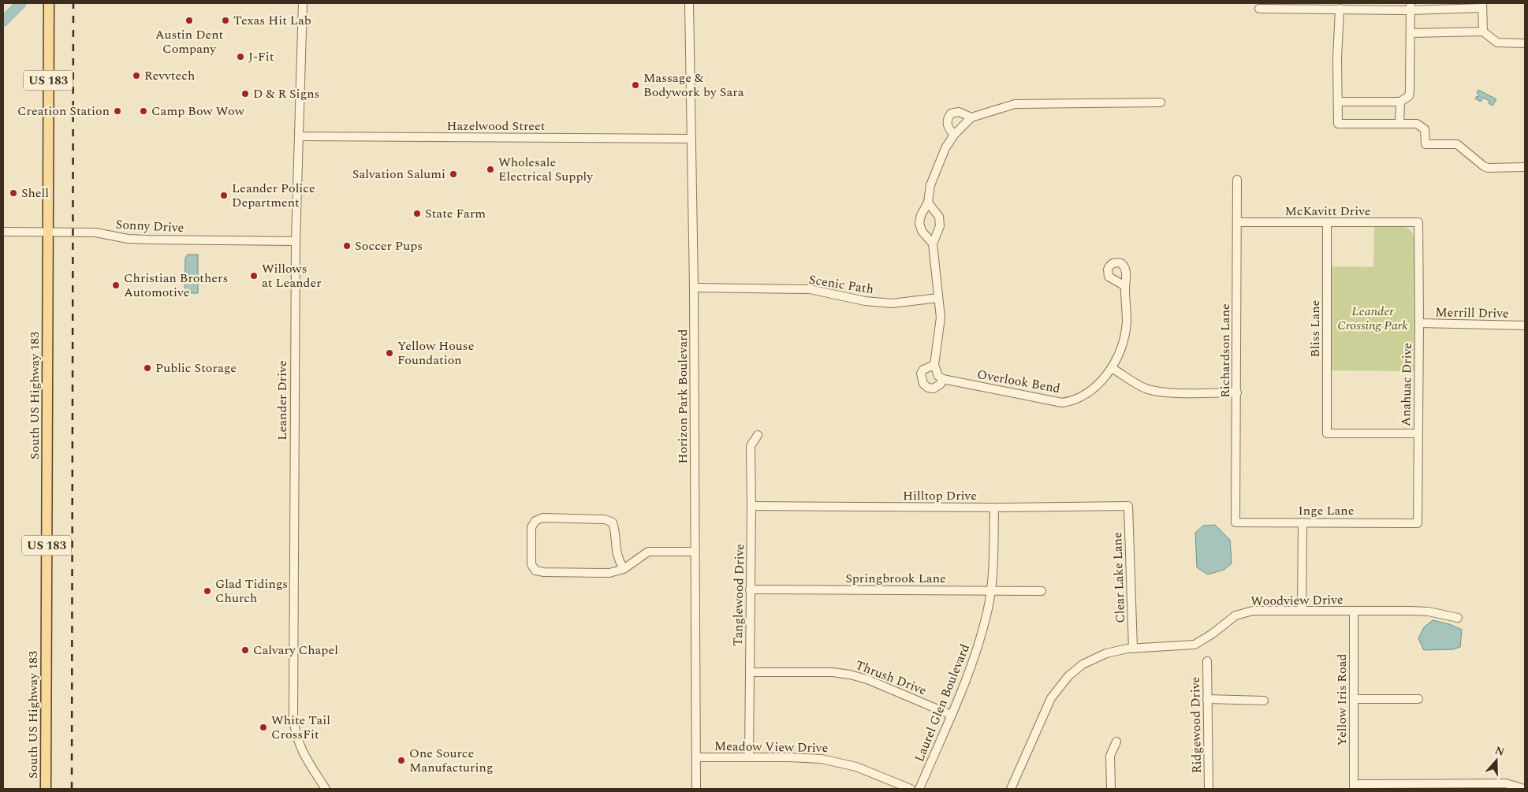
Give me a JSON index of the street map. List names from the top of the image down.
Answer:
{
  "streets": {
    "main road": ["US 183", "South US Highway 183"],
    "street": [
      "Hazelwood Street",
      "McKavitt Drive",
      "Sonny Drive",
      "Scenic Path",
      "Merrill Drive",
      "Bliss Lane",
      "Richardson Lane",
      "Overlook Bend",
      "Anahuac Drive",
      "Horizon Park Boulevard",
      "Leander Drive",
      "Hilltop Drive",
      "Inge Lane",
      "Clear Lake Lane",
      "Springbrook Lane",
      "Tanglewood Drive",
      "Woodview Drive",
      "Thrush Drive",
      "Yellow Iris Road",
      "Laurel Glen Boulevard",
      "Ridgewood Drive",
      "Meadow View Drive"
    ]
  },
  "crossings": [
    ["Hazelwood Street", "Horizon Park Boulevard"],
    ["Hazelwood Street", "Leander Drive"],
    ["McKavitt Drive", "Bliss Lane"],
    ["McKavitt Drive", "Richardson Lane"],
    ["McKavitt Drive", "Anahuac Drive"],
    ["Sonny Drive", "South US Highway 183"],
    ["Sonny Drive", "Leander Drive"],
    ["Scenic Path", "Horizon Park Boulevard"],
    ["Merrill Drive", "Anahuac Drive"],
    ["Bliss Lane", "Anahuac Drive"],
    ["Richardson Lane", "Inge Lane"],
    ["Anahuac Drive", "Inge Lane"],
    ["Horizon Park Boulevard", "Meadow View Drive"],
    ["Hilltop Drive", "Clear Lake Lane"],
    ["Hilltop Drive", "Tanglewood Drive"],
    ["Hilltop Drive", "Laurel Glen Boulevard"],
    ["Clear Lake Lane", "Woodview Drive"],
    ["Springbrook Lane", "Tanglewood Drive"],
    ["Springbrook Lane", "Laurel Glen Boulevard"],
    ["Tanglewood Drive", "Thrush Drive"],
    ["Tanglewood Drive", "Meadow View Drive"],
    ["Woodview Drive", "Yellow Iris Road"],
    ["Thrush Drive", "Laurel Glen Boulevard"]
  ],
  "parks": ["Leander Crossing Park"],
  "places": [
    "Austin Dent Company",
    "Texas Hit Lab",
    "J-Fit",
    "Revvtech",
    "Massage & Bodywork by Sara",
    "D & R Signs",
    "Creation Station",
    "Camp Bow Wow",
    "Wholesale Electrical Supply",
    "Salvation Salumi",
    "Shell",
    "Leander Police Department",
    "State Farm",
    "Soccer Pups",
    "Willows at Leander",
    "Christian Brothers Automotive",
    "Yellow House Foundation",
    "Public Storage",
    "Glad Tidings Church",
    "Calvary Chapel",
    "White Tail CrossFit",
    "One Source Manufacturing"
  ],
  "north": "top"
}
